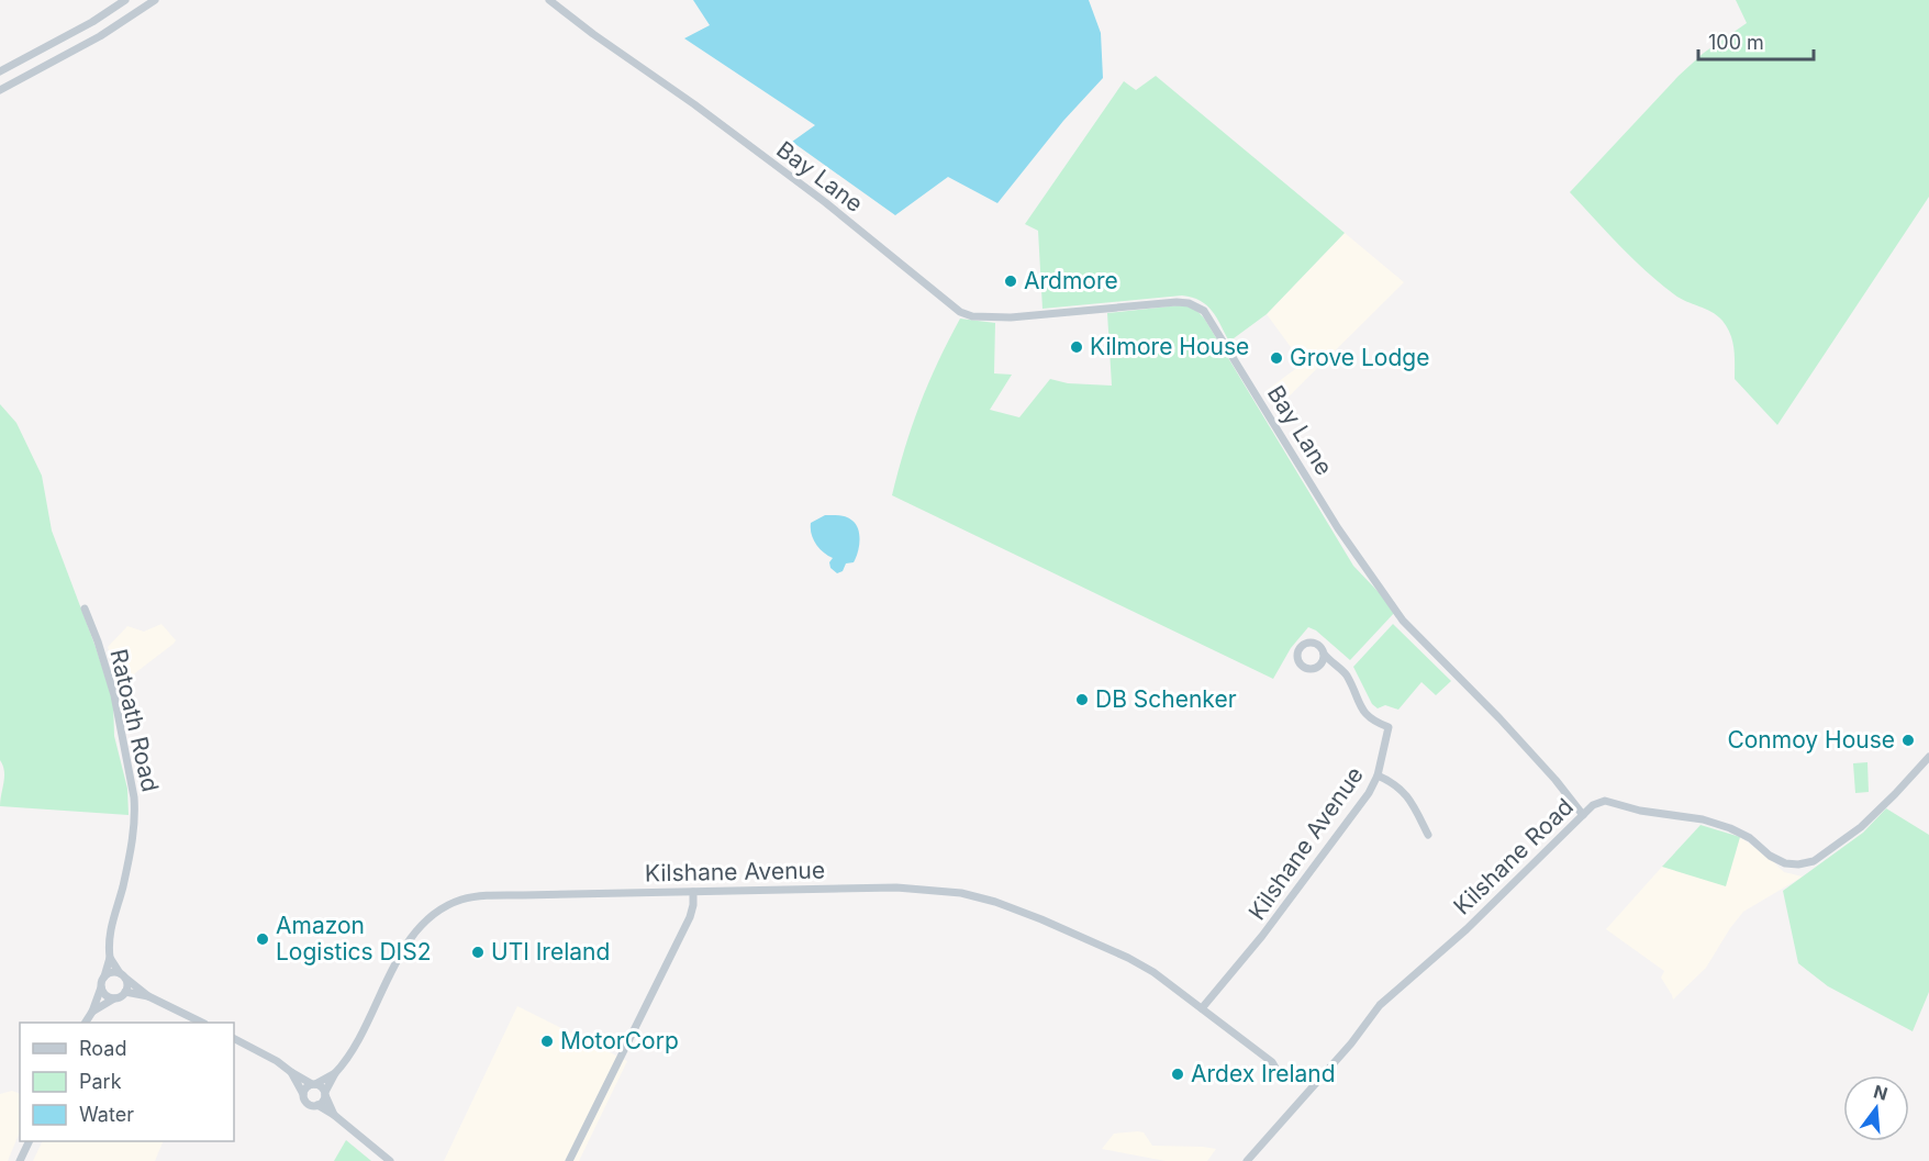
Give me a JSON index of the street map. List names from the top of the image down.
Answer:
{
  "streets": {
    "street": [
      "Bay Lane",
      "Ratoath Road",
      "Kilshane Avenue",
      "Kilshane Road"
    ]
  },
  "crossings": [
    ["Bay Lane", "Kilshane Road"]
  ],
  "places": [
    "Ardmore",
    "Kilmore House",
    "Grove Lodge",
    "DB Schenker",
    "Conmoy House",
    "Amazon Logistics DIS2",
    "UTI Ireland",
    "MotorCorp",
    "Ardex Ireland"
  ],
  "legend": ["Road", "Park", "Water"],
  "scale_bar": "100 m",
  "north": "top"
}
